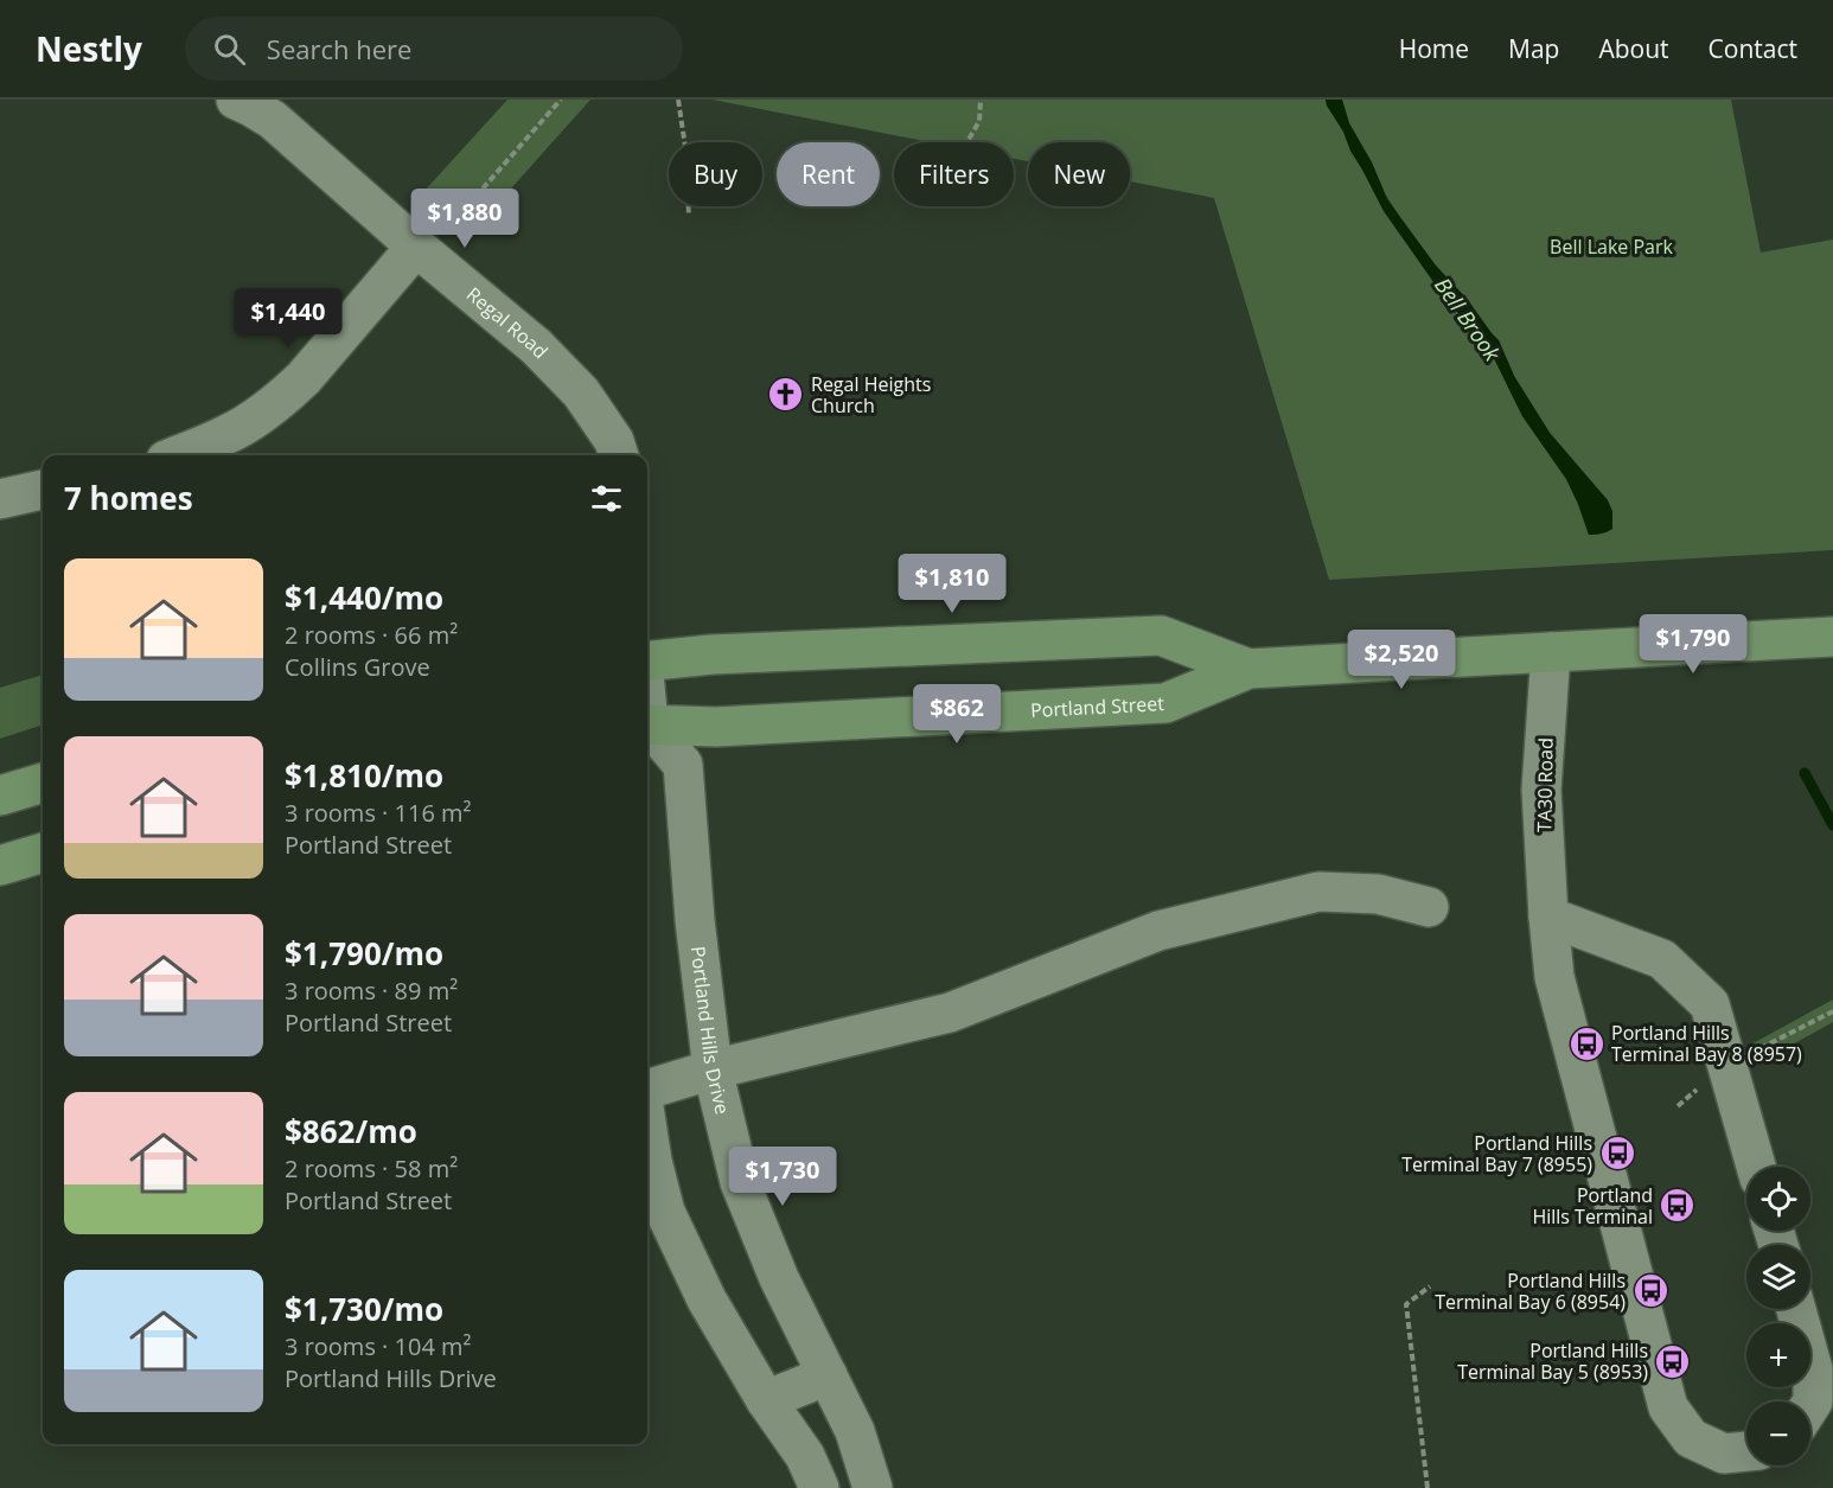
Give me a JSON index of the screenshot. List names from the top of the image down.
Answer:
{
  "streets": {
    "main road": ["Portland Street"],
    "street": ["Regal Road", "TA30 Road", "Portland Hills Drive"]
  },
  "crossings": [
    ["Portland Street", "TA30 Road"]
  ],
  "water": ["Bell Brook"],
  "parks": ["Bell Lake Park"],
  "places": {
    "church": ["Regal Heights Church"],
    "bus stop": [
      "Portland Hills Terminal Bay 8 (8957)",
      "Portland Hills Terminal Bay 7 (8955)",
      "Portland Hills Terminal",
      "Portland Hills Terminal Bay 6 (8954)",
      "Portland Hills Terminal Bay 5 (8953)"
    ]
  },
  "page": {
    "header": "Nestly",
    "search": "Search here",
    "nav": [
      "Home",
      "Map",
      "About",
      "Contact"
    ],
    "chip": [
      "Buy",
      "Rent",
      "Filters",
      "New"
    ],
    "price": [
      "$1,880",
      "$1,440",
      "$1,810",
      "$1,790",
      "$2,520",
      "$862",
      "$1,730"
    ],
    "heading": "7 homes",
    "list": [
      {
        "name": "$1,440/mo",
        "note": "2 rooms · 66 m² · Collins Grove"
      },
      {
        "name": "$1,810/mo",
        "note": "3 rooms · 116 m² · Portland Street"
      },
      {
        "name": "$1,790/mo",
        "note": "3 rooms · 89 m² · Portland Street"
      },
      {
        "name": "$862/mo",
        "note": "2 rooms · 58 m² · Portland Street"
      },
      {
        "name": "$1,730/mo",
        "note": "3 rooms · 104 m² · Portland Hills Drive"
      }
    ],
    "map_buttons": ["+", "−"]
  }
}
